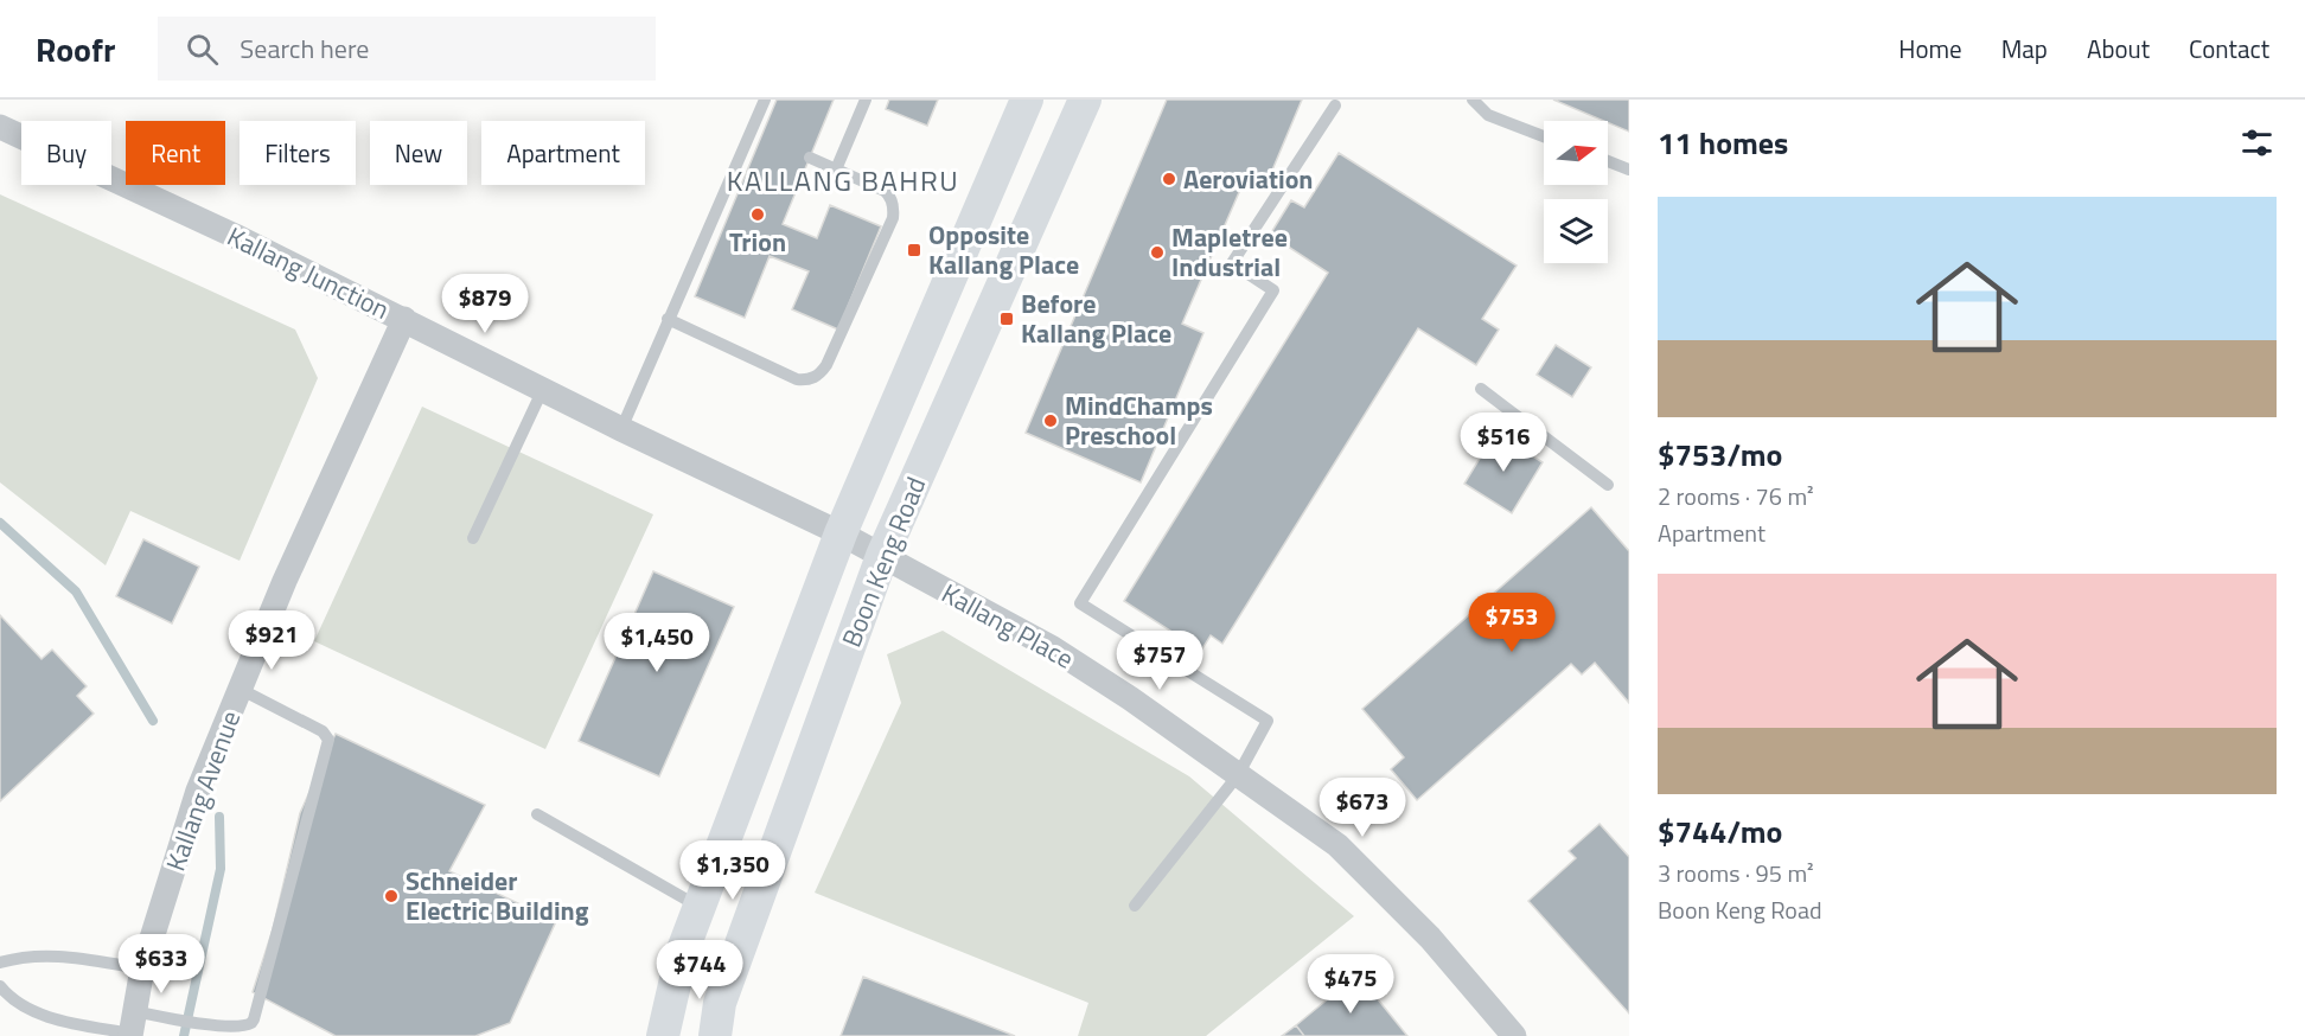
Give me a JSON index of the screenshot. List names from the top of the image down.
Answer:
{
  "streets": {
    "main road": ["Boon Keng Road"],
    "street": ["Kallang Junction", "Kallang Place", "Kallang Avenue"]
  },
  "crossings": [
    ["Kallang Junction", "Boon Keng Road"],
    ["Kallang Junction", "Kallang Place"],
    ["Kallang Junction", "Kallang Avenue"],
    ["Boon Keng Road", "Kallang Place"]
  ],
  "districts": ["KALLANG BAHRU"],
  "places": {
    "other": [
      "Aeroviation",
      "Trion",
      "Mapletree Industrial",
      "MindChamps Preschool",
      "Schneider Electric Building"
    ],
    "transit": ["Opposite Kallang Place", "Before Kallang Place"]
  },
  "north": "right",
  "page": {
    "header": "Roofr",
    "search": "Search here",
    "nav": [
      "Home",
      "Map",
      "About",
      "Contact"
    ],
    "heading": "11 homes",
    "chip": [
      "Buy",
      "Rent",
      "Filters",
      "New",
      "Apartment"
    ],
    "list": [
      {
        "name": "$753/mo",
        "note": "2 rooms · 76 m² · Apartment"
      },
      {
        "name": "$744/mo",
        "note": "3 rooms · 95 m² · Boon Keng Road"
      }
    ],
    "price": [
      "$879",
      "$516",
      "$753",
      "$921",
      "$1,450",
      "$757",
      "$673",
      "$1,350",
      "$633",
      "$744",
      "$475"
    ]
  }
}
